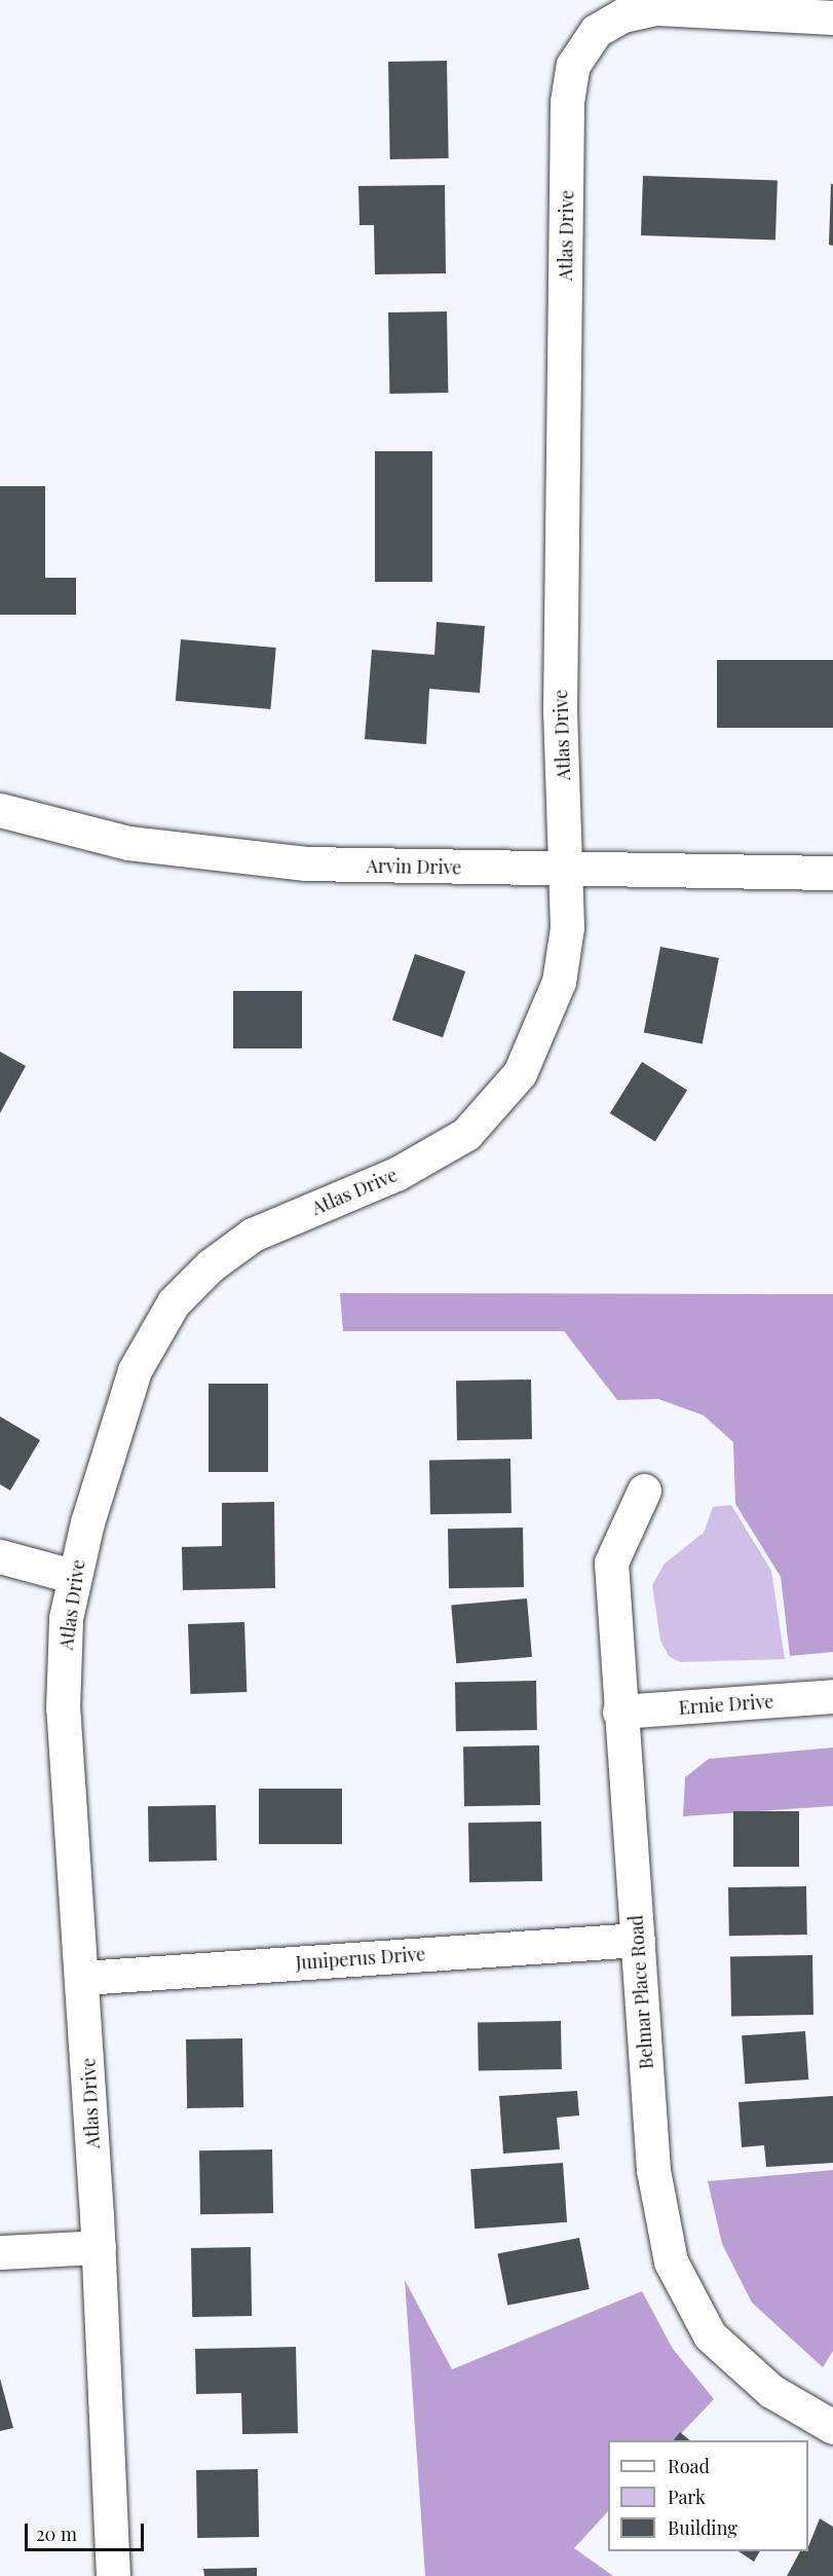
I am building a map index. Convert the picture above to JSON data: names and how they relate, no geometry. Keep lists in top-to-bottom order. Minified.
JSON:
{"streets":{"street":["Atlas Drive","Arvin Drive","Ernie Drive","Juniperus Drive","Belmar Place Road"]},"crossings":[["Atlas Drive","Arvin Drive"],["Atlas Drive","Juniperus Drive"],["Ernie Drive","Belmar Place Road"],["Juniperus Drive","Belmar Place Road"]],"legend":["Road","Park","Building"],"scale_bar":"20 m"}
